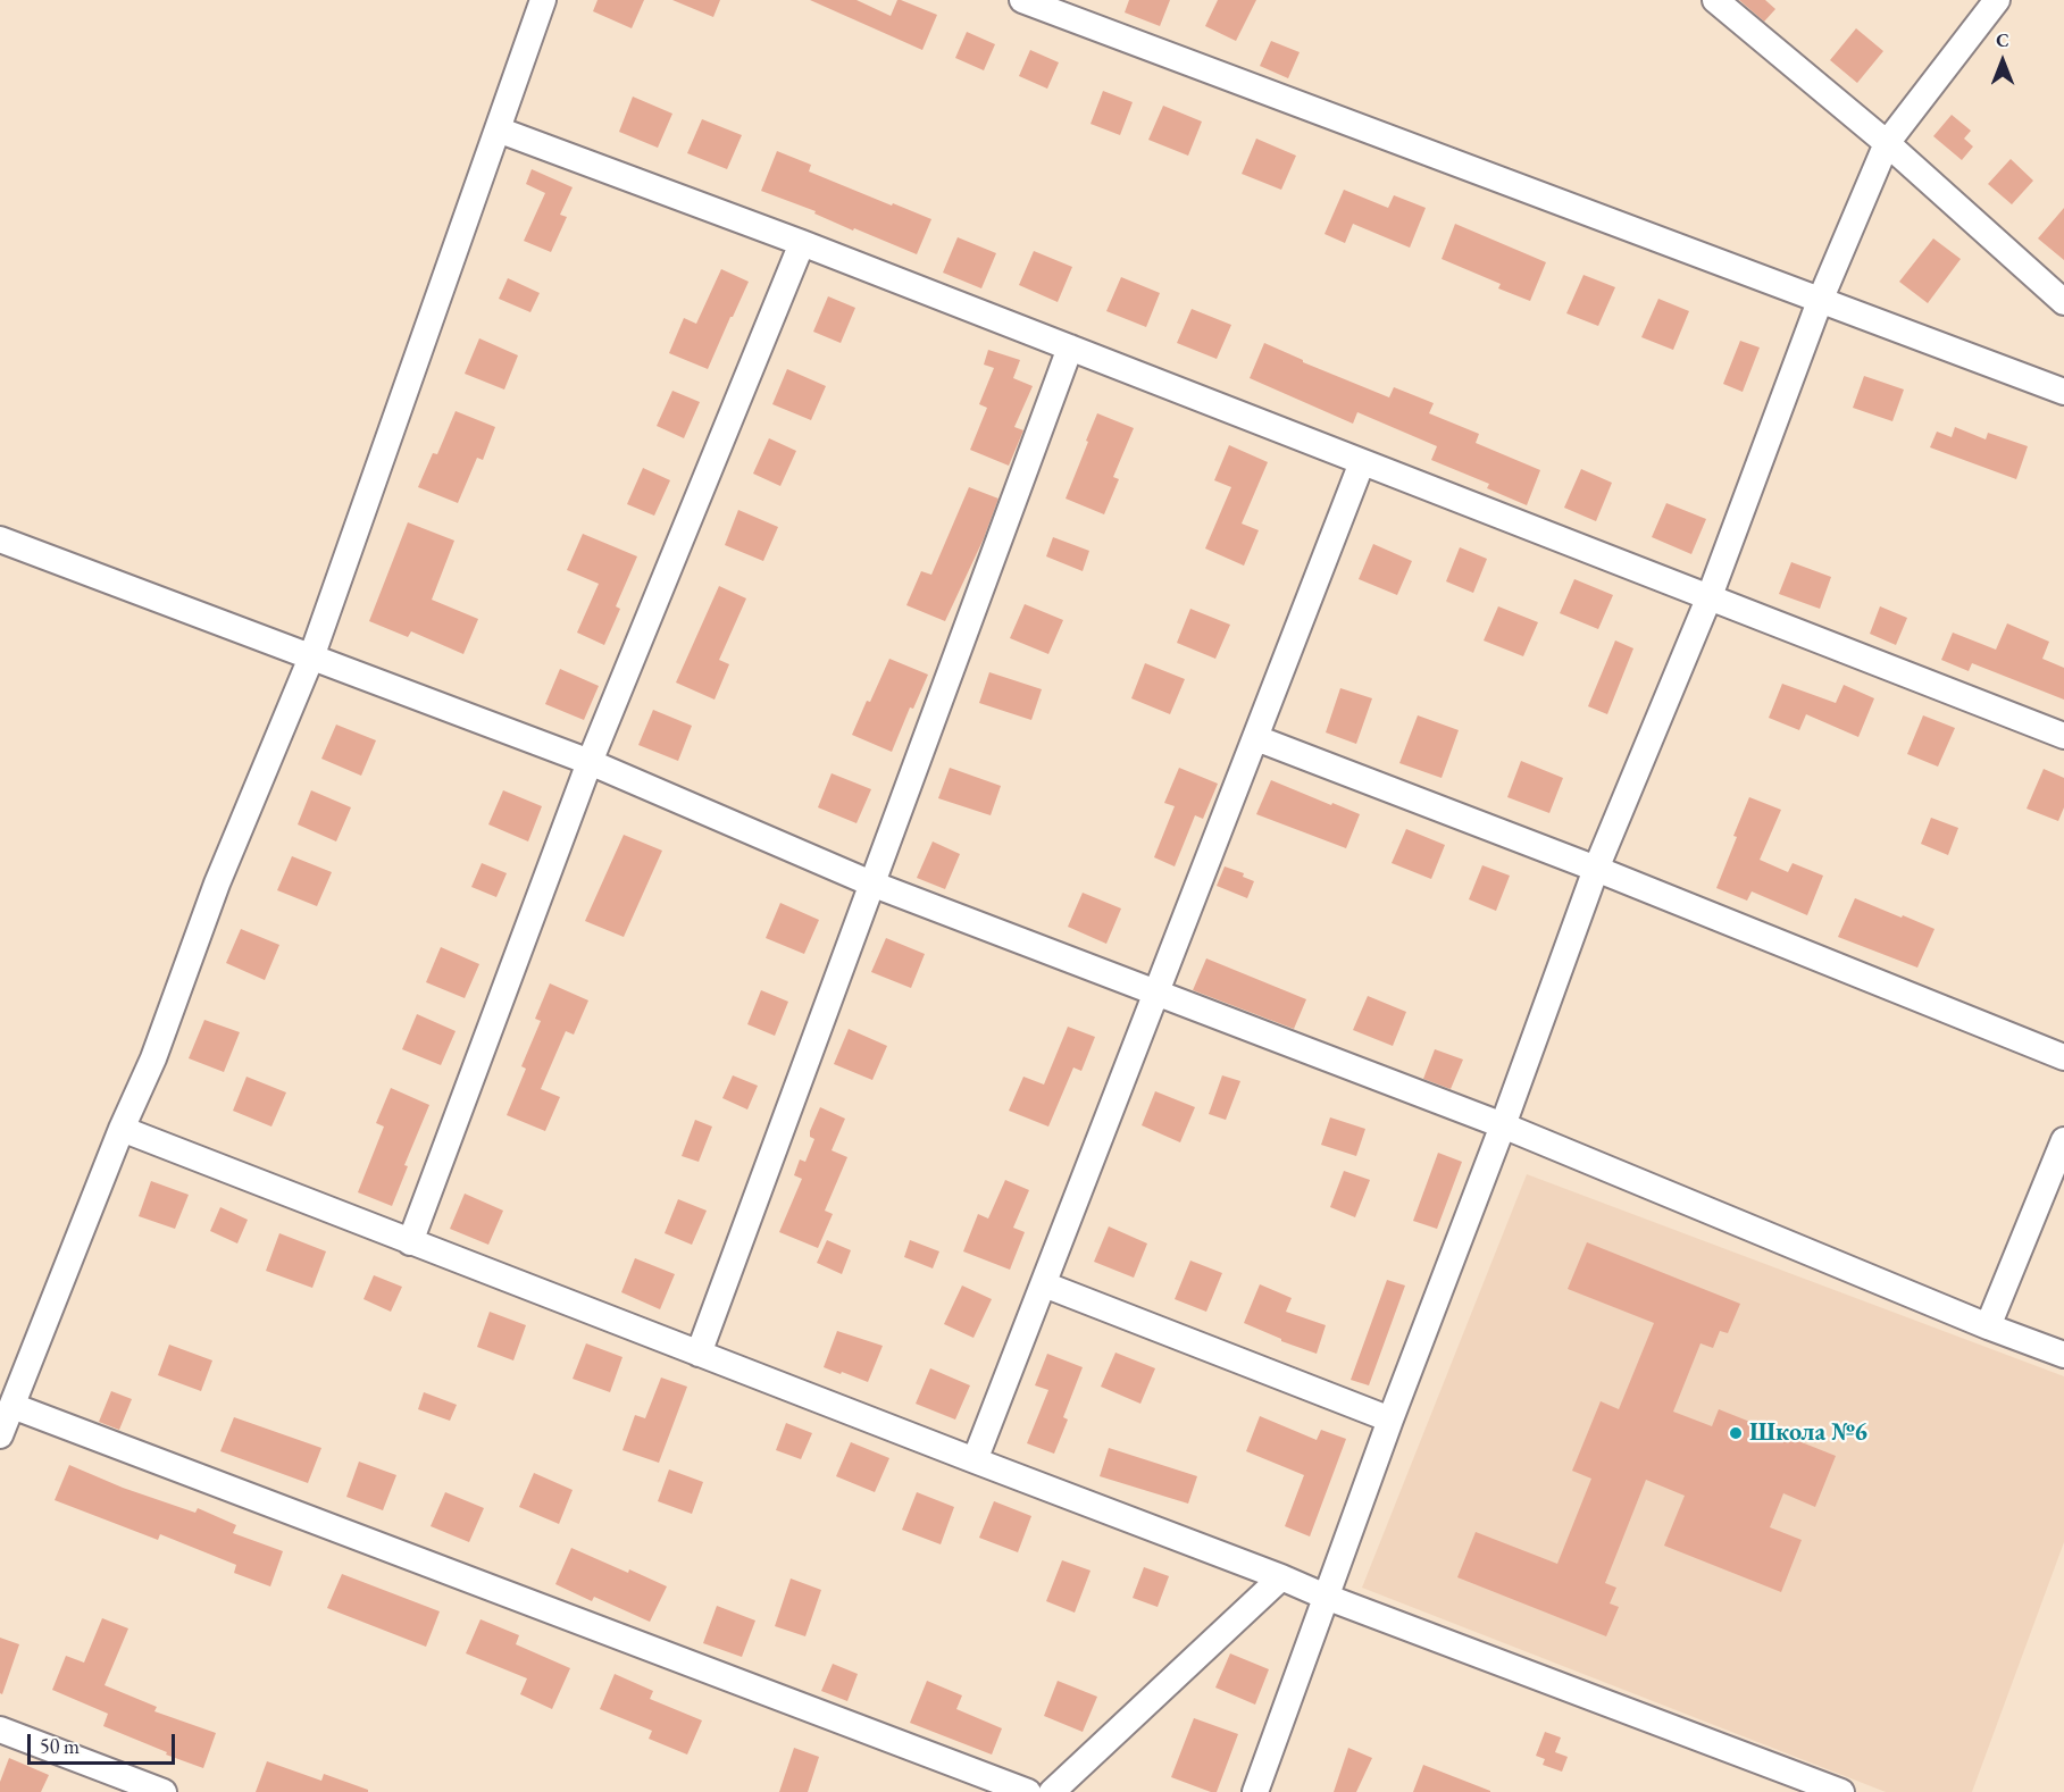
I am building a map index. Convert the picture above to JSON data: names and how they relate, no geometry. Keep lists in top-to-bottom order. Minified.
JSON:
{"places":["Школа №6"],"scale_bar":"50 m","north":"top"}
